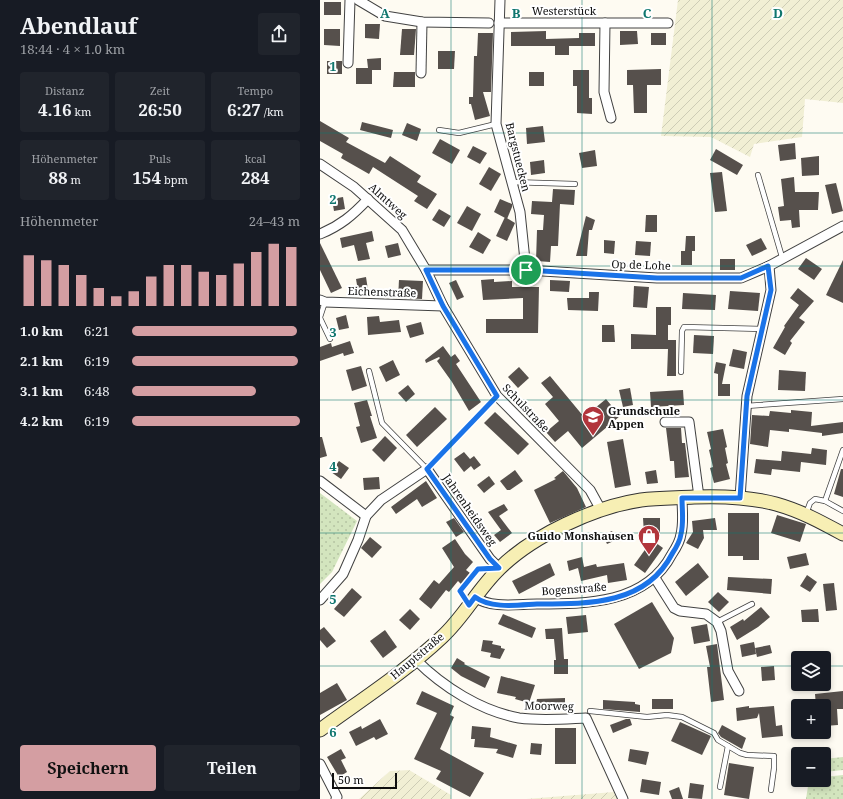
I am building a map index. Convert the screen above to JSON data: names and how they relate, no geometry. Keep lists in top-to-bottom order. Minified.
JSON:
{"streets":{"main road":["Hauptstraße"],"street":["Westerstück","Bargstuecken","Almtweg","Op de Lohe","Eichenstraße","Schulstraße","Jahrenheidsweg","Bogenstraße","Moorweg"]},"crossings":[["Westerstück","Bargstuecken"],["Bargstuecken","Op de Lohe"],["Almtweg","Op de Lohe"],["Almtweg","Schulstraße"],["Op de Lohe","Schulstraße"],["Eichenstraße","Schulstraße"],["Schulstraße","Hauptstraße"],["Jahrenheidsweg","Hauptstraße"],["Bogenstraße","Hauptstraße"],["Hauptstraße","Moorweg"]],"places":{"school or university":["Grundschule Appen"],"shop":["Guido Monshausen"]},"scale_bar":"50 m","page":{"heading":["Abendlauf","18:44 · 4 × 1.0 km"],"stats":[["Distanz","4.16 km"],["Zeit","26:50"],["Tempo","6:27 /km"],["Höhenmeter","88 m"],["Puls","154 bpm"],["kcal","284"]],"chart":["Höhenmeter","24–43 m"],"list":[{"name":"1.0 km","note":"6:21"},{"name":"2.1 km","note":"6:19"},{"name":"3.1 km","note":"6:48"},{"name":"4.2 km","note":"6:19"}],"map_buttons":["+","−"],"buttons":["Speichern","Teilen"],"scale":"50 m"},"grid":{"columns":["A","B","C","D"],"rows":["1","2","3","4","5","6"]}}
